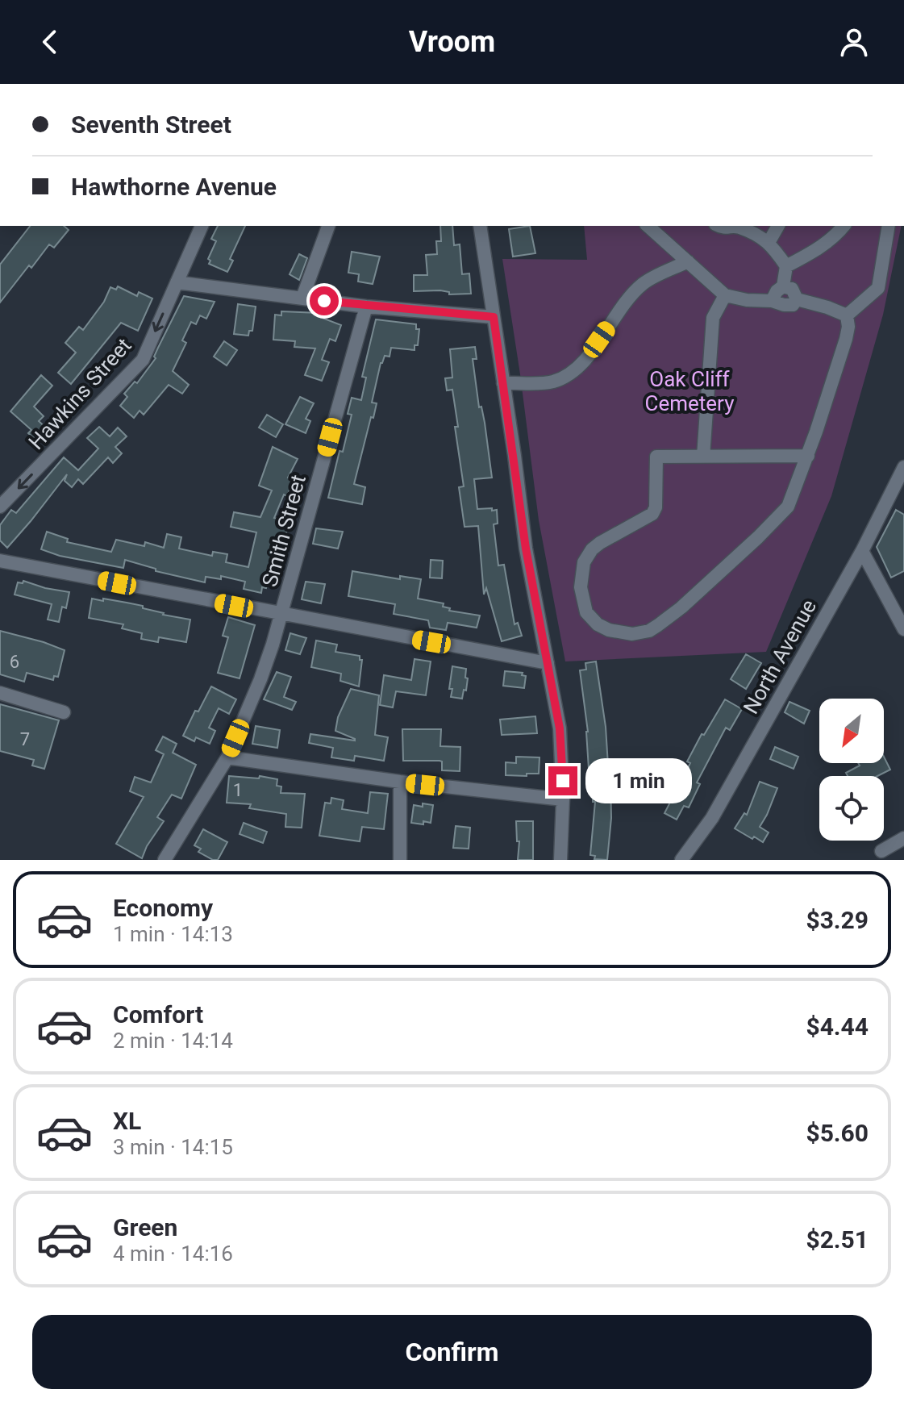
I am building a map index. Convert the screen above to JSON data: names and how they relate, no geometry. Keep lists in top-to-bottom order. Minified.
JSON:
{"streets":{"street":["Hawkins Street","Smith Street","North Avenue"]},"one_way":["Hawkins Street"],"parks":["Oak Cliff Cemetery"],"house_numbers":["6","7","1"],"north":"bottom left","page":{"header":"Vroom","banner":["Seventh Street","Hawthorne Avenue"],"bubble":"1 min","list":[{"name":"Economy","note":"1 min · 14:13","value":"$3.29"},{"name":"Comfort","note":"2 min · 14:14","value":"$4.44"},{"name":"XL","note":"3 min · 14:15","value":"$5.60"},{"name":"Green","note":"4 min · 14:16","value":"$2.51"}],"buttons":"Confirm"}}
